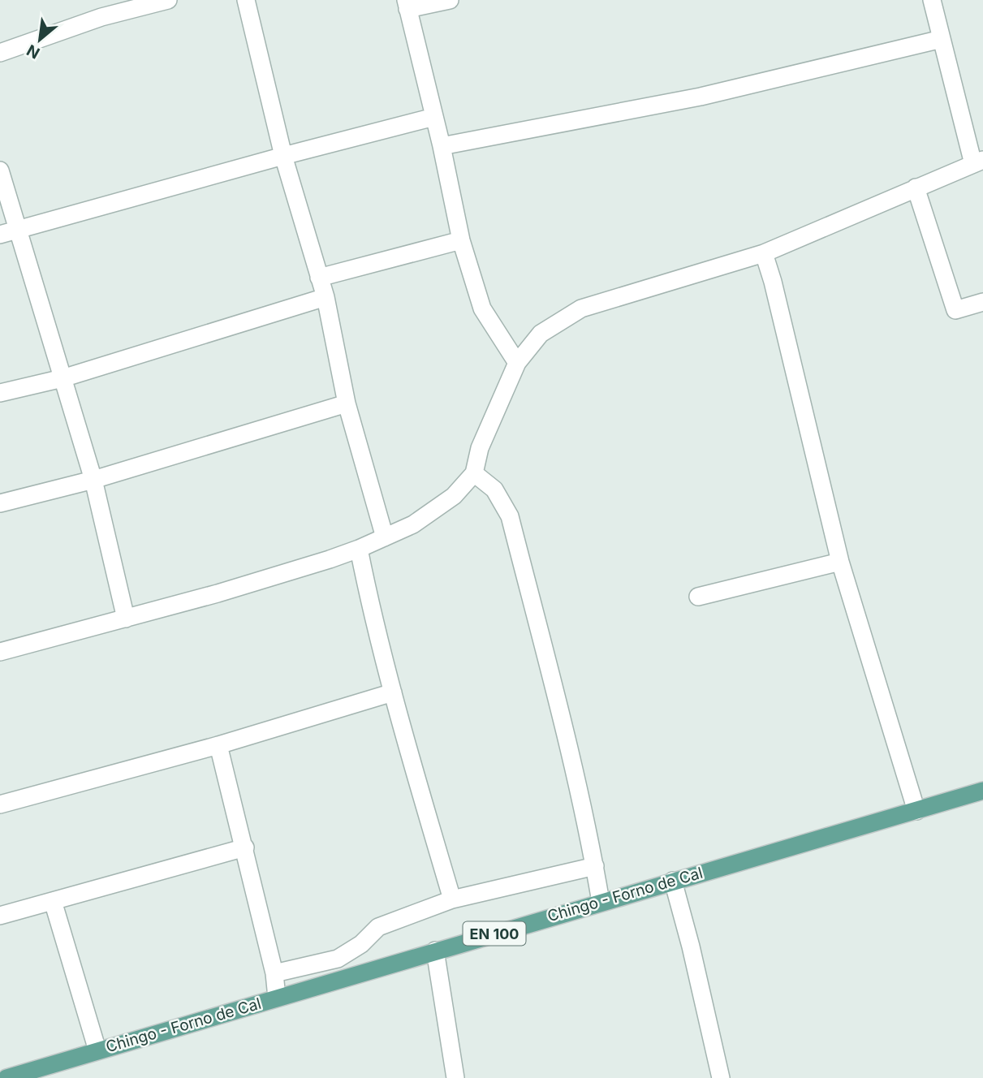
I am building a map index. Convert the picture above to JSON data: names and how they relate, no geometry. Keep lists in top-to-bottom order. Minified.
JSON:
{"streets":{"main road":["Chingo - Forno de Cal","EN 100"]},"north":"bottom left"}
